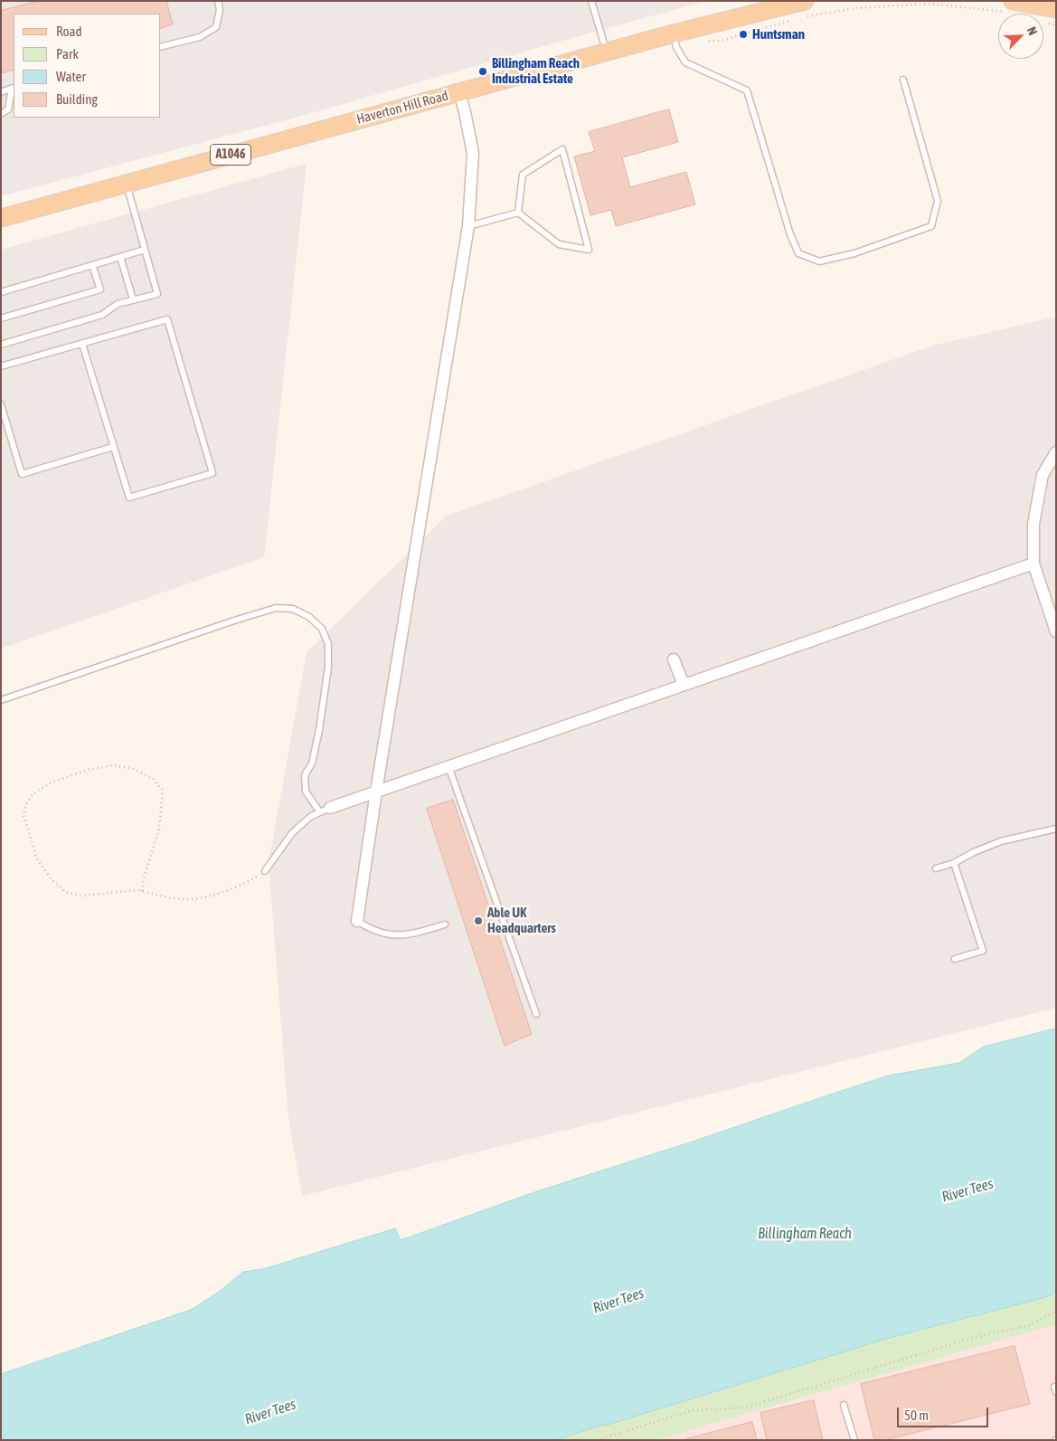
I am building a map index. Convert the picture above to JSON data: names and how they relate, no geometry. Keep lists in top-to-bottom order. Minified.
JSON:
{"streets":{"main road":["Haverton Hill Road","A1046"]},"water":["River Tees","Billingham Reach"],"places":["Huntsman","Billingham Reach Industrial Estate","Able UK Headquarters"],"legend":["Road","Park","Water","Building"],"scale_bar":"50 m","north":"top right"}
